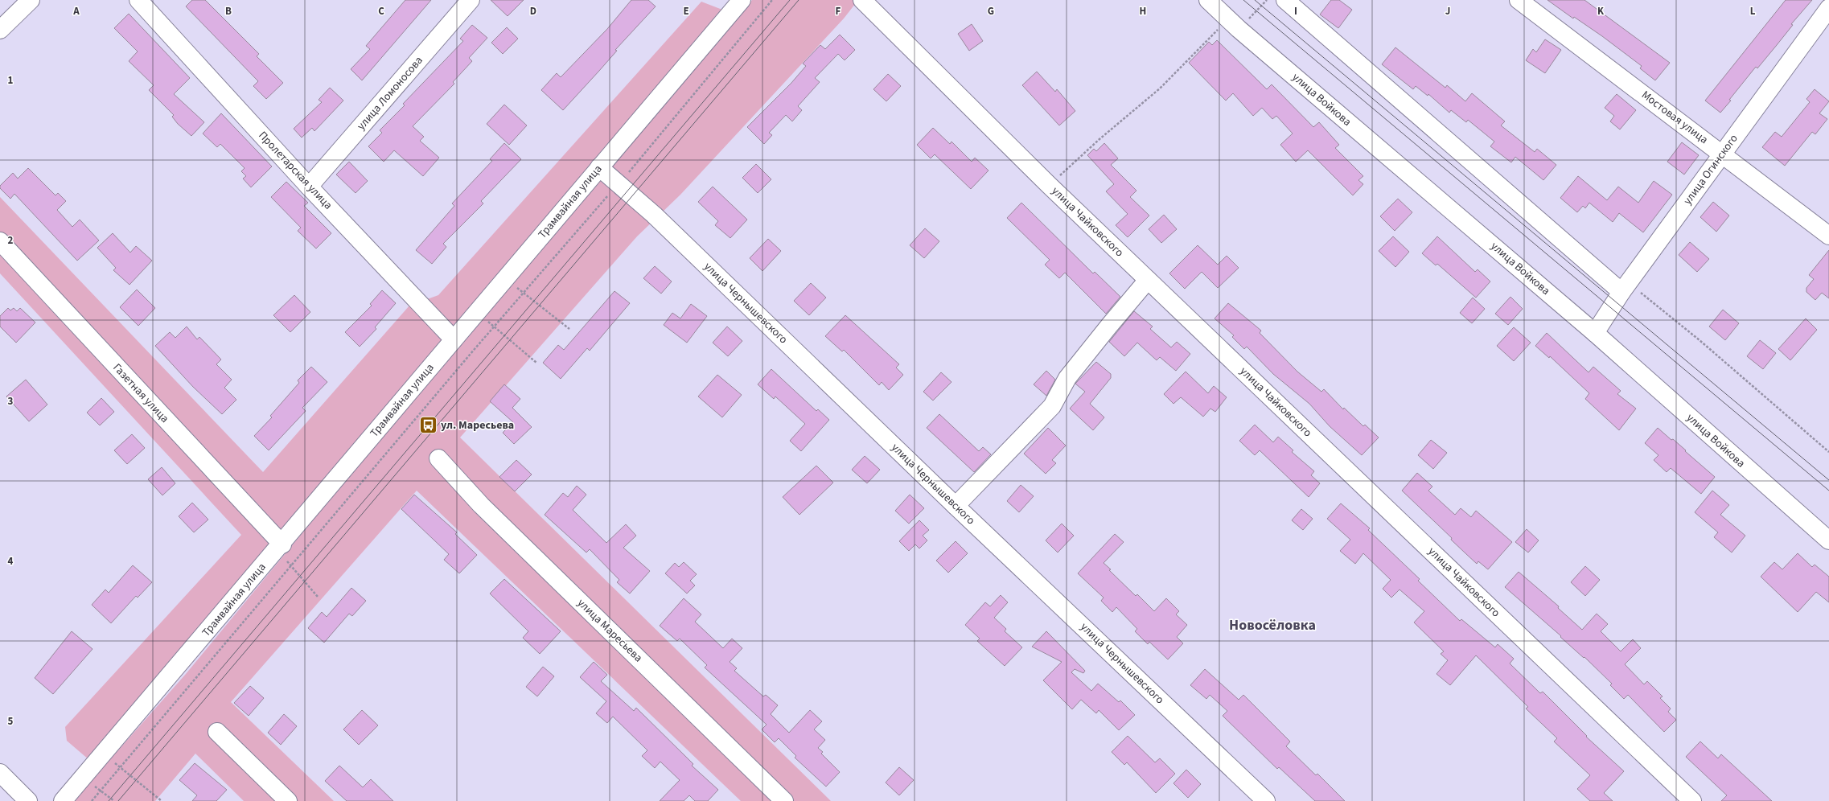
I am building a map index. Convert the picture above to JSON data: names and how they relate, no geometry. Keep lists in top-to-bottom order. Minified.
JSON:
{"streets":{"street":["улица Ломоносова","улица Войкова","Мостовая улица","улица Огинского","Пролетарская улица","Трамвайная улица","улица Чайковского","улица Чернышевского","Газетная улица","улица Маресьева"]},"crossings":[["улица Ломоносова","Пролетарская улица"],["улица Войкова","улица Огинского"],["Мостовая улица","улица Огинского"],["Пролетарская улица","Трамвайная улица"],["Трамвайная улица","улица Чернышевского"],["Трамвайная улица","Газетная улица"]],"districts":["Новосёловка"],"places":{"bus stop":["ул. Маресьева"]},"grid":{"columns":["A","B","C","D","E","F","G","H","I","J","K","L"],"rows":["1","2","3","4","5"]}}
